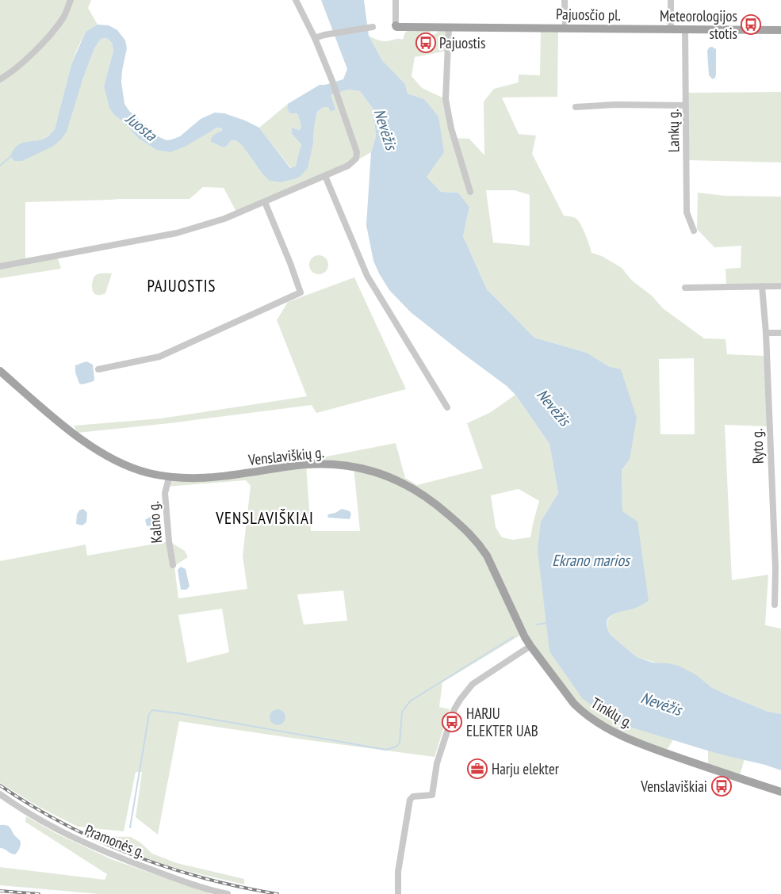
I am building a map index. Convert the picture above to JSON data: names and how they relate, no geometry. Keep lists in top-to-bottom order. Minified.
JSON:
{"streets":{"main road":["Pajuosčio pl.","Venslaviškių g.","Tinklų g."],"street":["Lankų g.","Ryto g.","Kalno g.","Pramonės g."]},"crossings":[["Pajuosčio pl.","Lankų g."],["Venslaviškių g.","Kalno g."],["Venslaviškių g.","Tinklų g."]],"districts":["PAJUOSTIS","VENSLAVIŠKIAI"],"water":["Juosta","Nevėžis","Ekrano marios"],"places":{"bus stop":["Meteorologijos stotis","Pajuostis","HARJU ELEKTER UAB","Venslaviškiai"],"office":["Harju elekter"]}}
